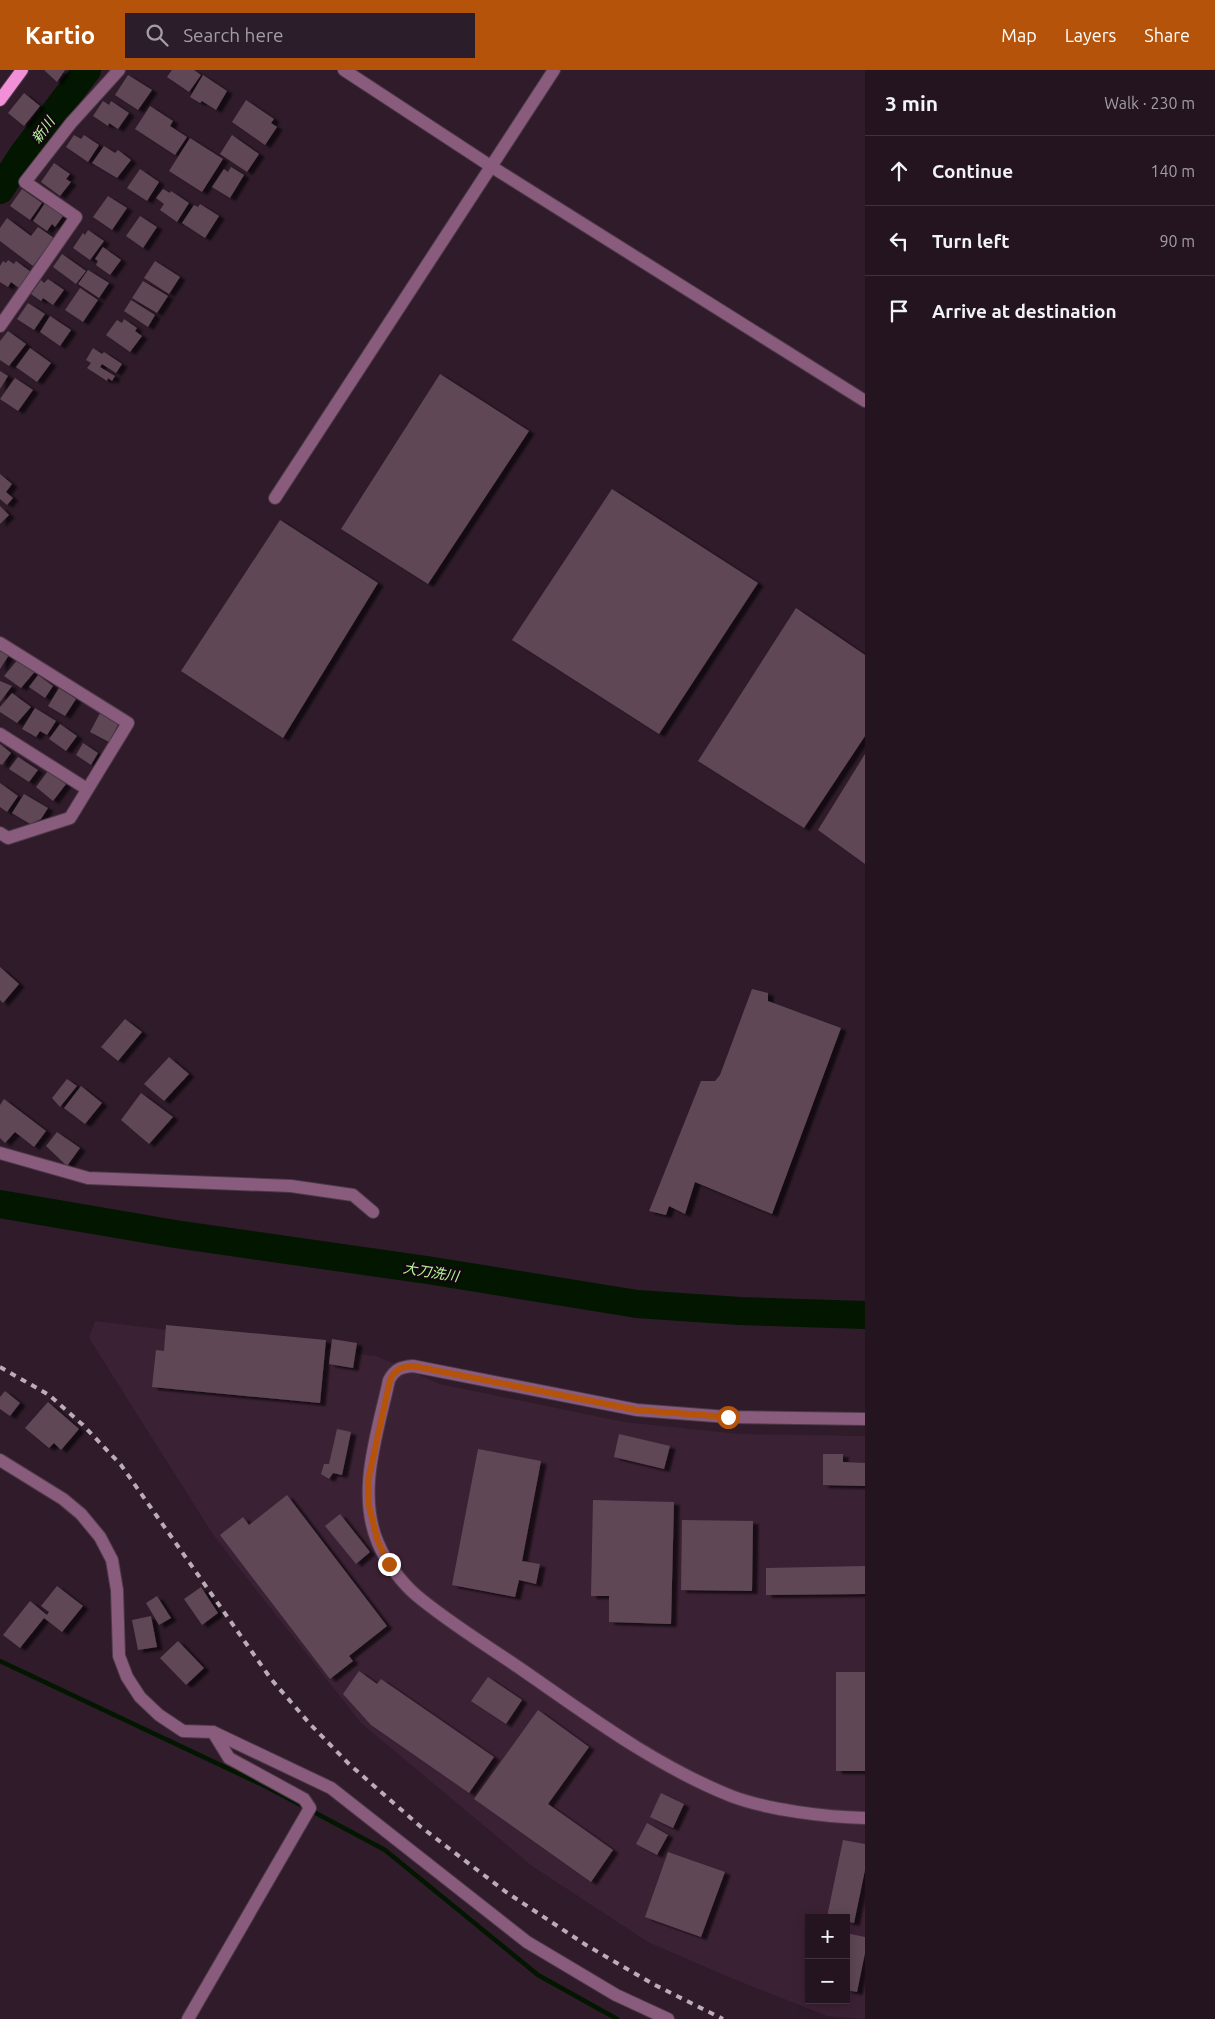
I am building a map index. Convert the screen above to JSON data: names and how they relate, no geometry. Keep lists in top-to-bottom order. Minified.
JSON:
{"water":["新川","大刀洗川"],"page":{"header":"Kartio","search":"Search here","nav":["Map","Layers","Share"],"heading":["3 min","Walk · 230 m"],"list":[["Continue","140 m"],["Turn left","90 m"],"Arrive at destination"],"map_buttons":["+","−"]}}
